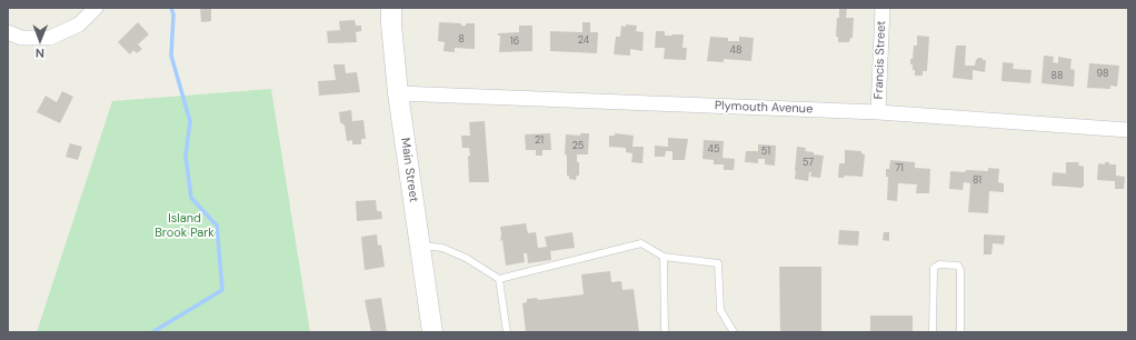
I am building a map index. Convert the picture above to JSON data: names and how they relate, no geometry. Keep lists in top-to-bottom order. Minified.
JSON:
{"streets":{"main road":["Main Street"],"street":["Francis Street","Plymouth Avenue"]},"crossings":[["Francis Street","Plymouth Avenue"],["Plymouth Avenue","Main Street"]],"parks":["Island Brook Park"],"house_numbers":["8","24","16","48","98","88","21","25","45","51","57","71","81"],"north":"bottom"}
